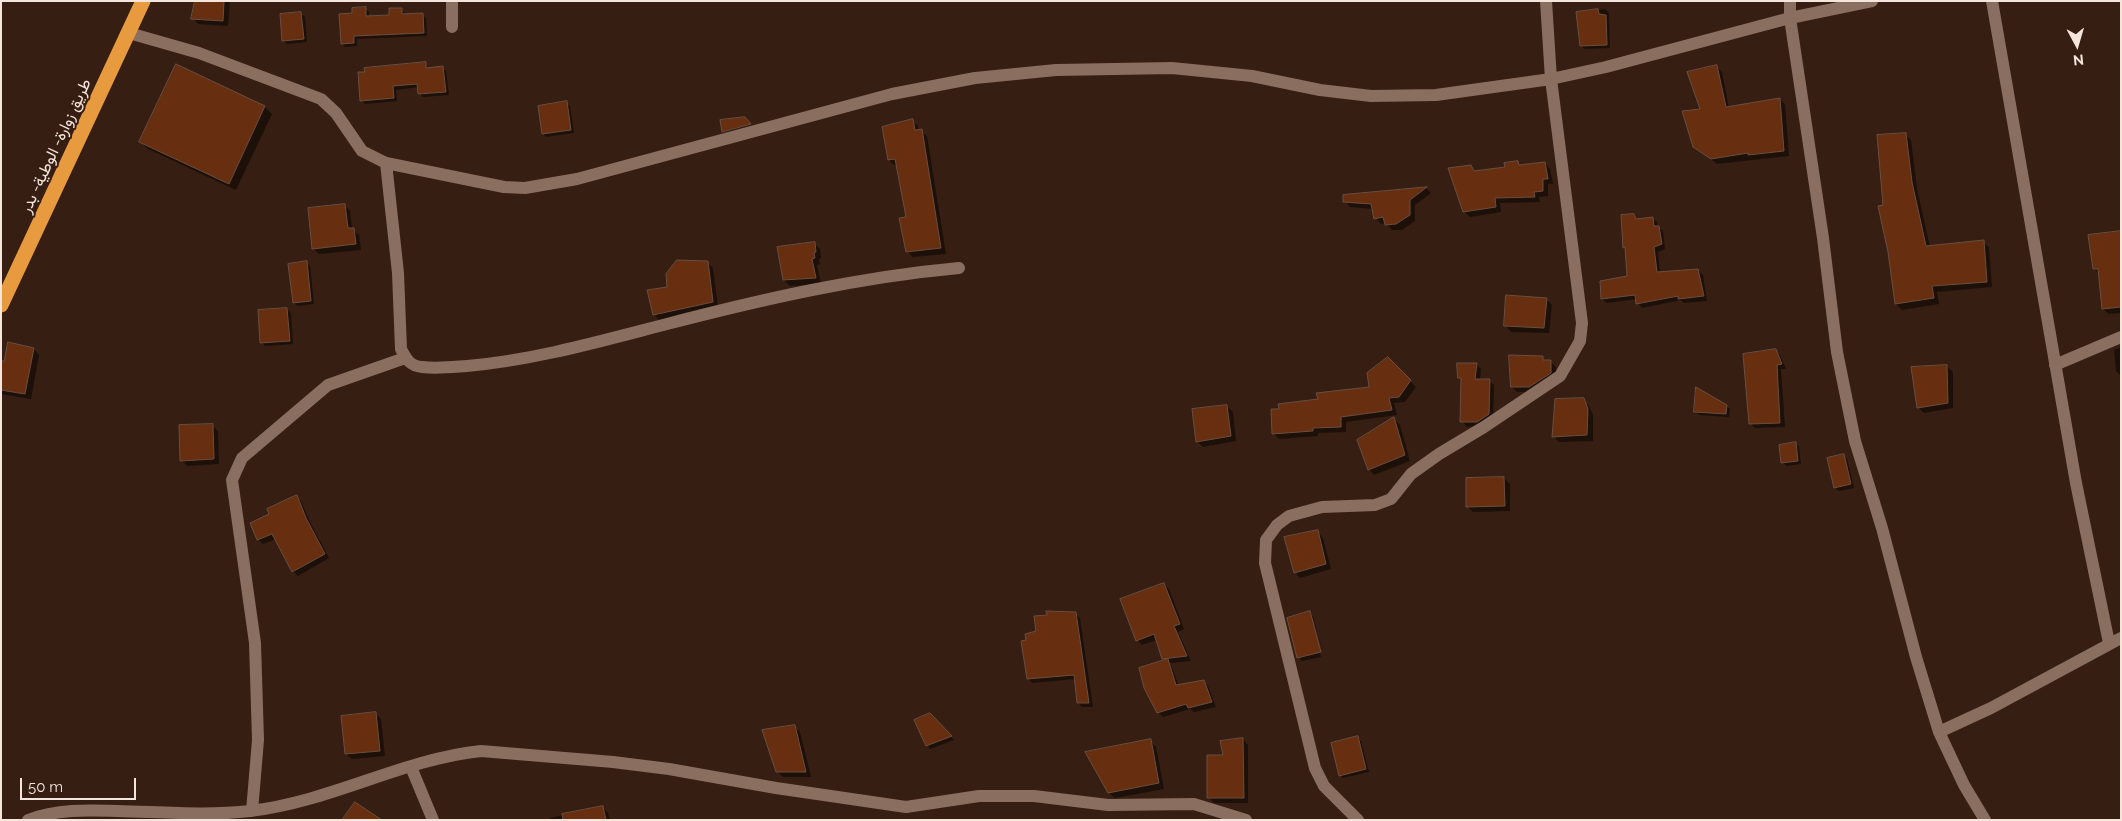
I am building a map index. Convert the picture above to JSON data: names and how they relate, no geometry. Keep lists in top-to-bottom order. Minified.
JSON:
{"streets":{"highway":["طريق زوارة- الوطية- بدر"]},"scale_bar":"50 m","north":"bottom"}
